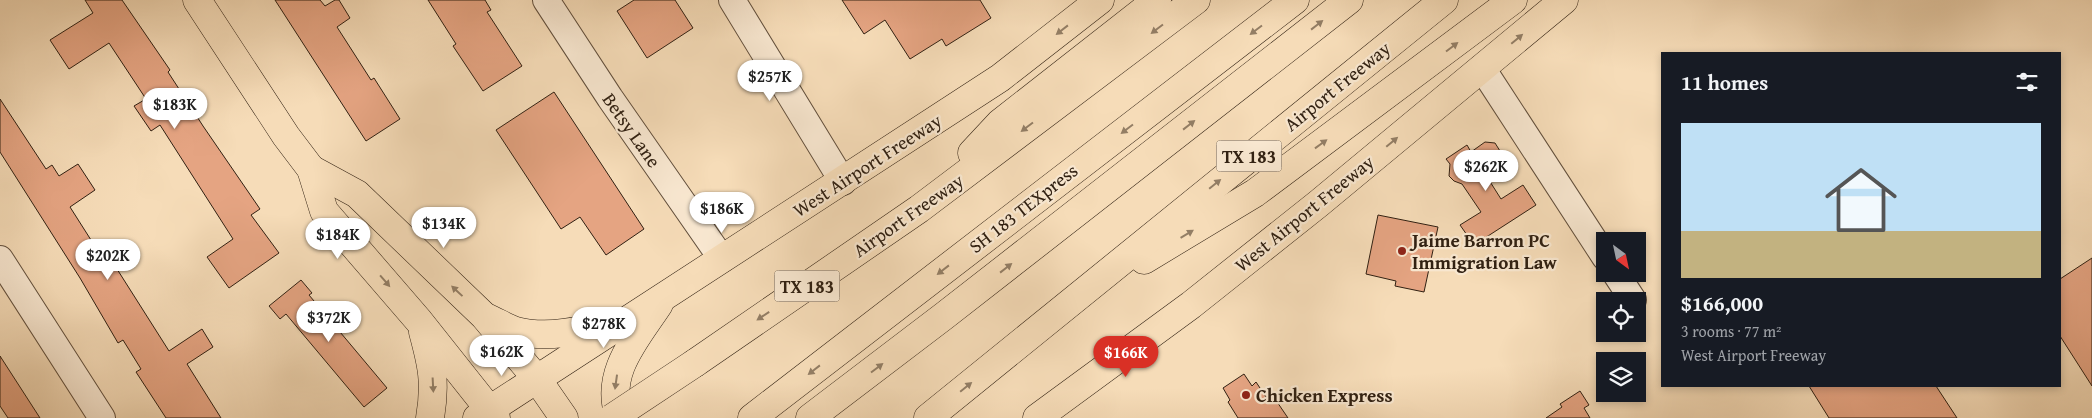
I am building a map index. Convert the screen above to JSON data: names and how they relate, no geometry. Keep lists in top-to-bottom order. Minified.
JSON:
{"streets":{"main road":["Airport Freeway","TX 183","West Airport Freeway","SH 183 TEXpress"],"street":["Betsy Lane"]},"crossings":[["Betsy Lane","West Airport Freeway"]],"places":["Jaime Barron PC Immigration Law","Chicken Express"],"north":"bottom right","page":{"heading":"11 homes","price":["$257K","$183K","$262K","$186K","$134K","$184K","$202K","$372K","$278K","$162K","$166K"],"list":[{"name":"$166,000","note":"3 rooms · 77 m² · West Airport Freeway"}]}}
